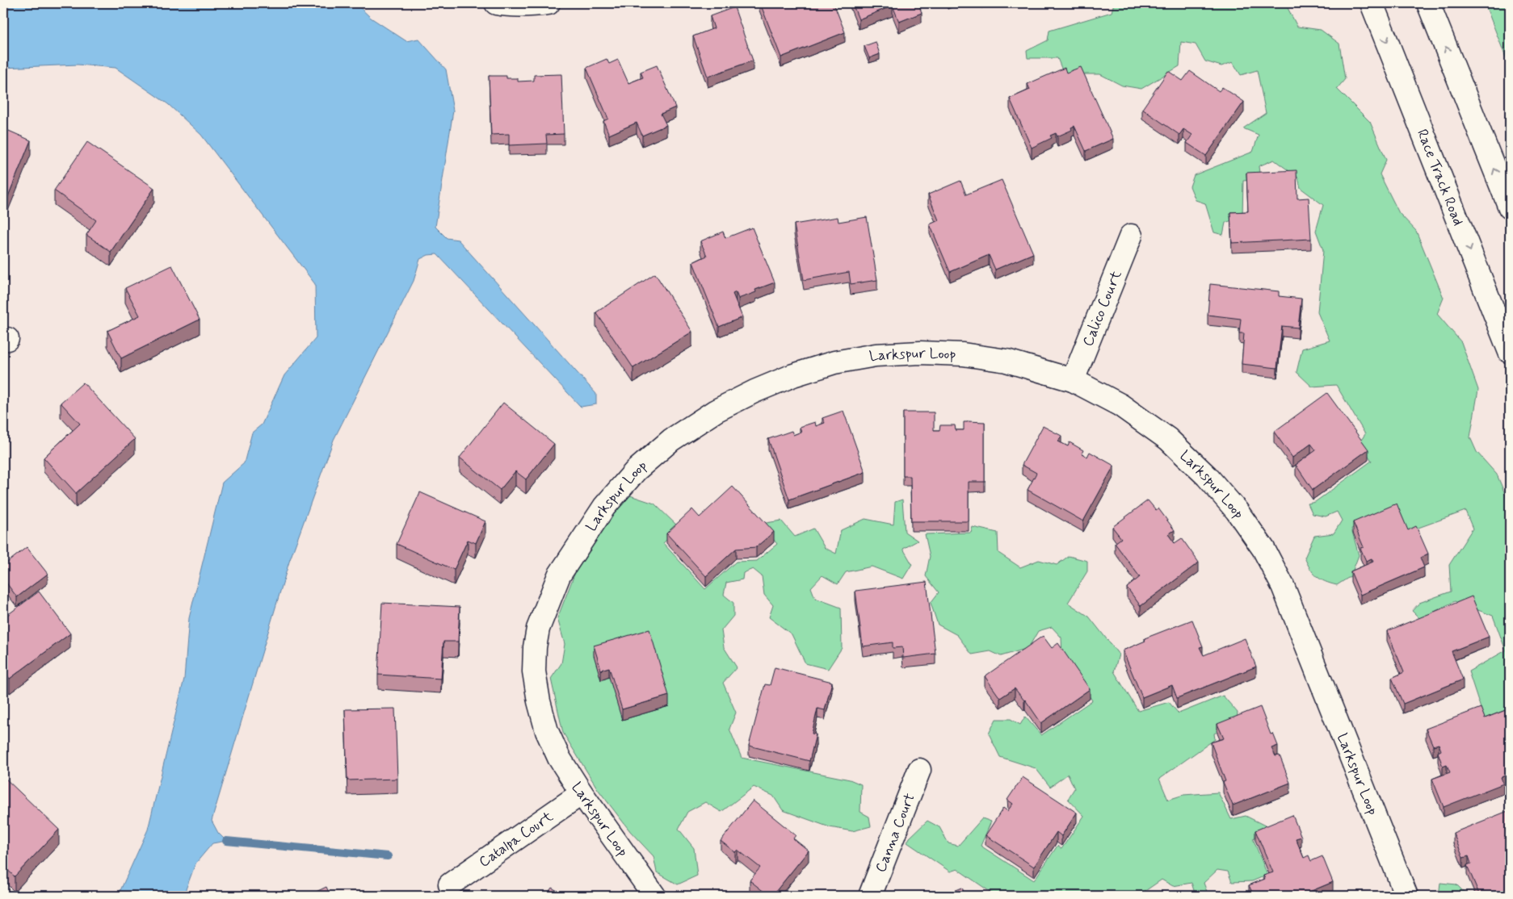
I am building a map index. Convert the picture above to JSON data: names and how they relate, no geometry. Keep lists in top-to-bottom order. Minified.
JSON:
{"streets":{"street":["Race Track Road","Calico Court","Larkspur Loop","Canna Court","Catalpa Court"]},"crossings":[["Calico Court","Larkspur Loop"],["Larkspur Loop","Catalpa Court"]]}
